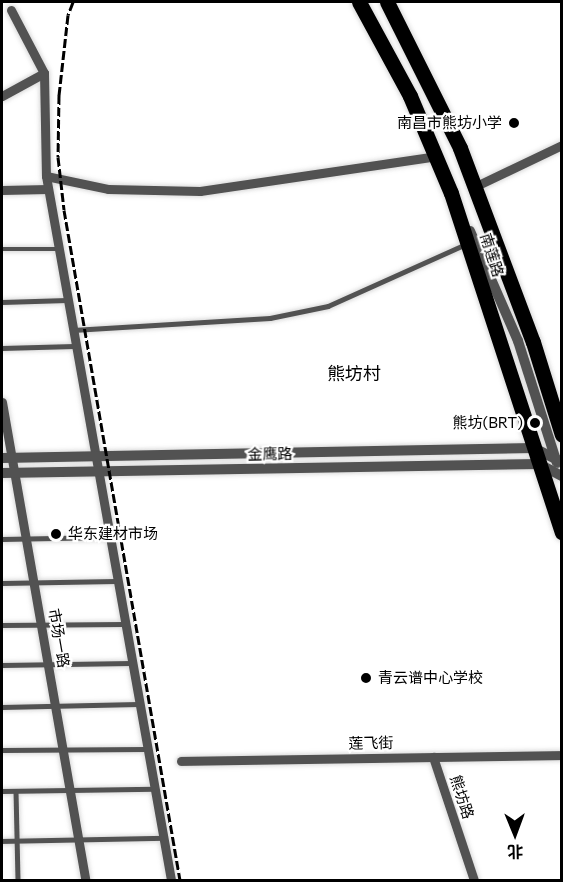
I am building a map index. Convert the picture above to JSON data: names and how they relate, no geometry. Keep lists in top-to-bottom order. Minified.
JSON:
{"streets":{"highway":["南莲路"],"street":["金鹰路","市场一路","莲飞街","熊坊路"]},"crossings":[["南莲路","金鹰路"],["金鹰路","市场一路"],["莲飞街","熊坊路"]],"districts":["熊坊村"],"places":["南昌市熊坊小学","熊坊(BRT)","华东建材市场","青云谱中心学校"],"north":"bottom"}
